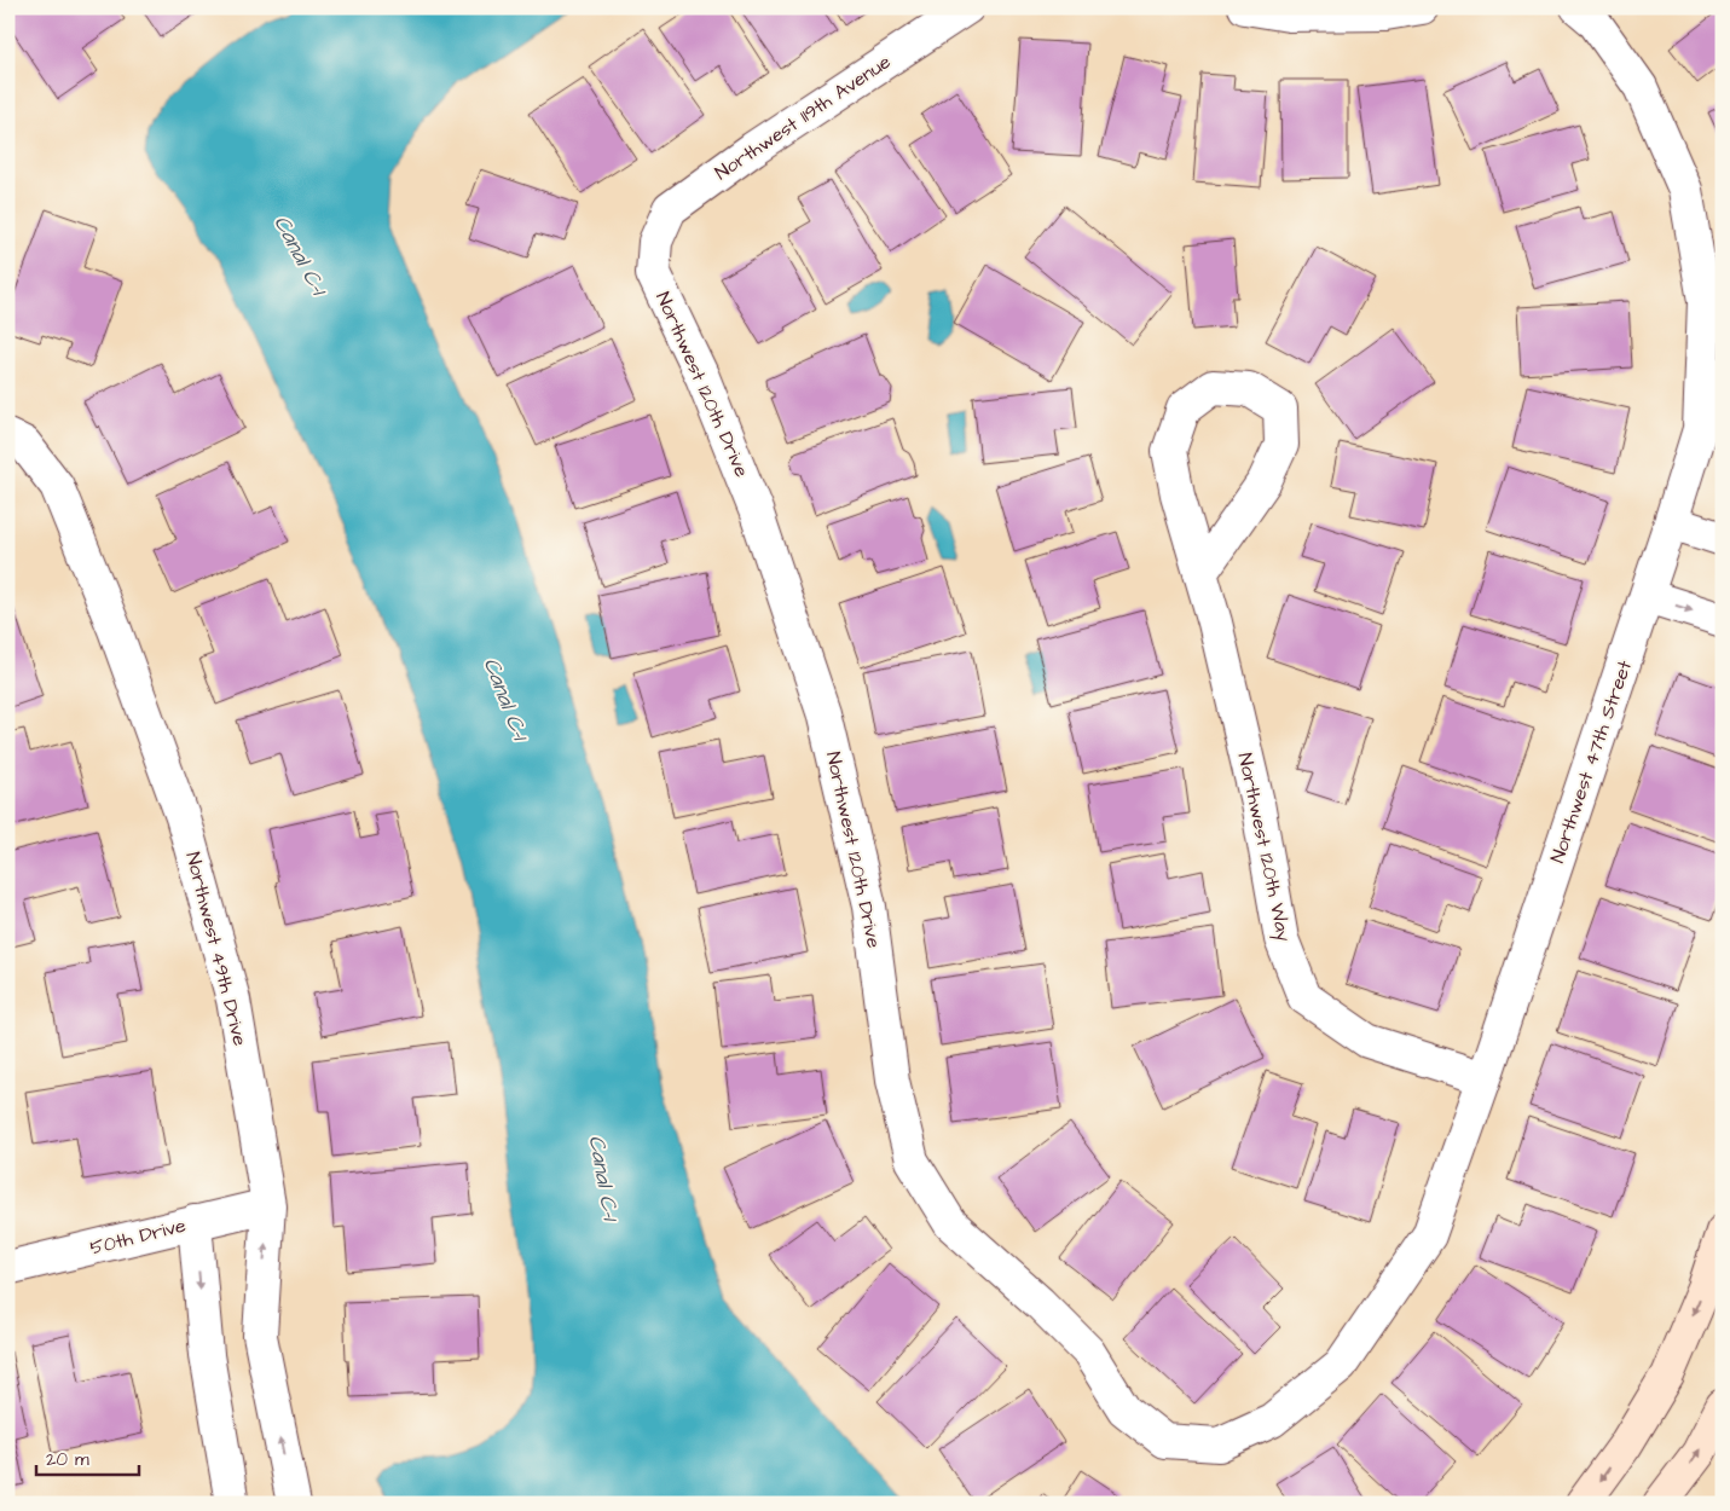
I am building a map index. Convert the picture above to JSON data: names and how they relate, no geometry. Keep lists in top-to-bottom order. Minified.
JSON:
{"streets":{"street":["Northwest 119th Avenue","Northwest 120th Drive","Northwest 47th Street","Northwest 120th Way","Northwest 49th Drive","50th Drive"]},"crossings":[["Northwest 119th Avenue","Northwest 120th Drive"],["Northwest 120th Drive","Northwest 47th Street"],["Northwest 47th Street","Northwest 120th Way"],["Northwest 49th Drive","50th Drive"]],"water":["Canal C-1"],"scale_bar":"20 m"}
